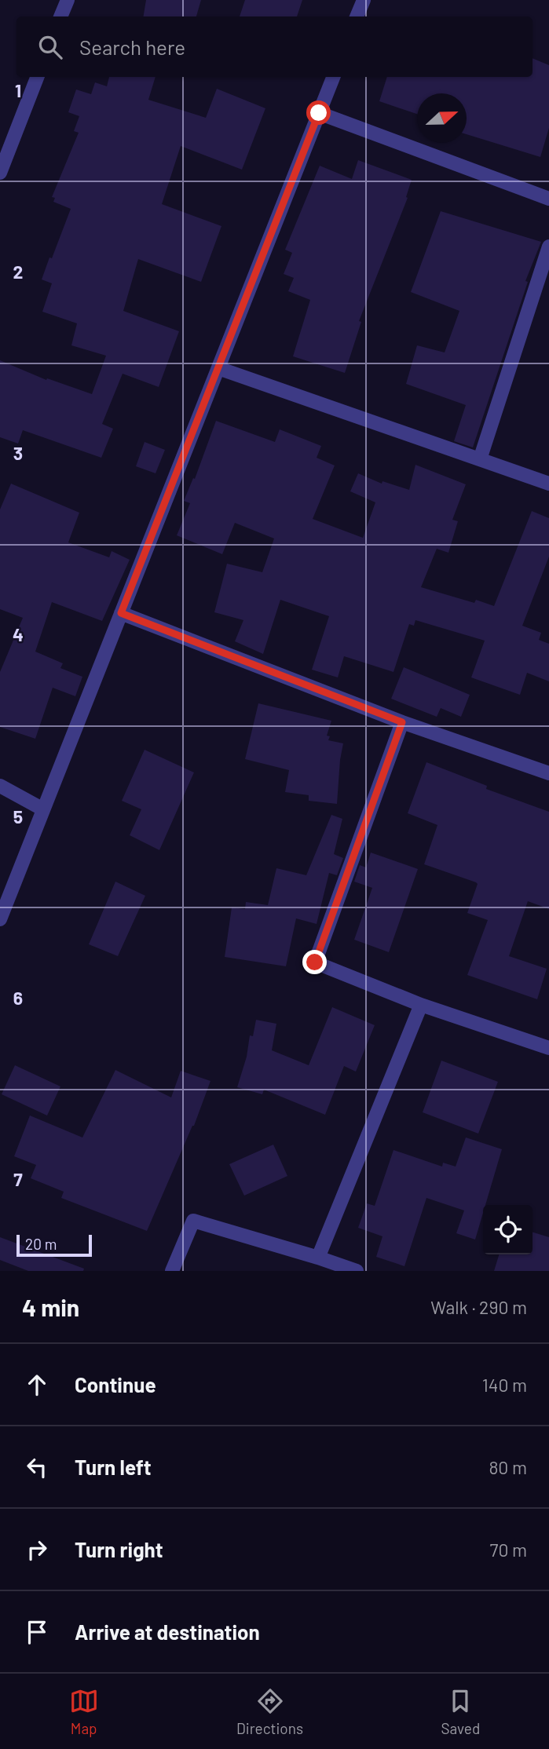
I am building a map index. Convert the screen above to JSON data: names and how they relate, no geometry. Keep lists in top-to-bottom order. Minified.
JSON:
{"scale_bar":"20 m","north":"right","page":{"search":"Search here","scale":"20 m","heading":["4 min","Walk · 290 m"],"list":[["Continue","140 m"],["Turn left","80 m"],["Turn right","70 m"],"Arrive at destination"],"nav":["Map","Directions","Saved"]},"grid":{"rows":["1","2","3","4","5","6","7"]}}
